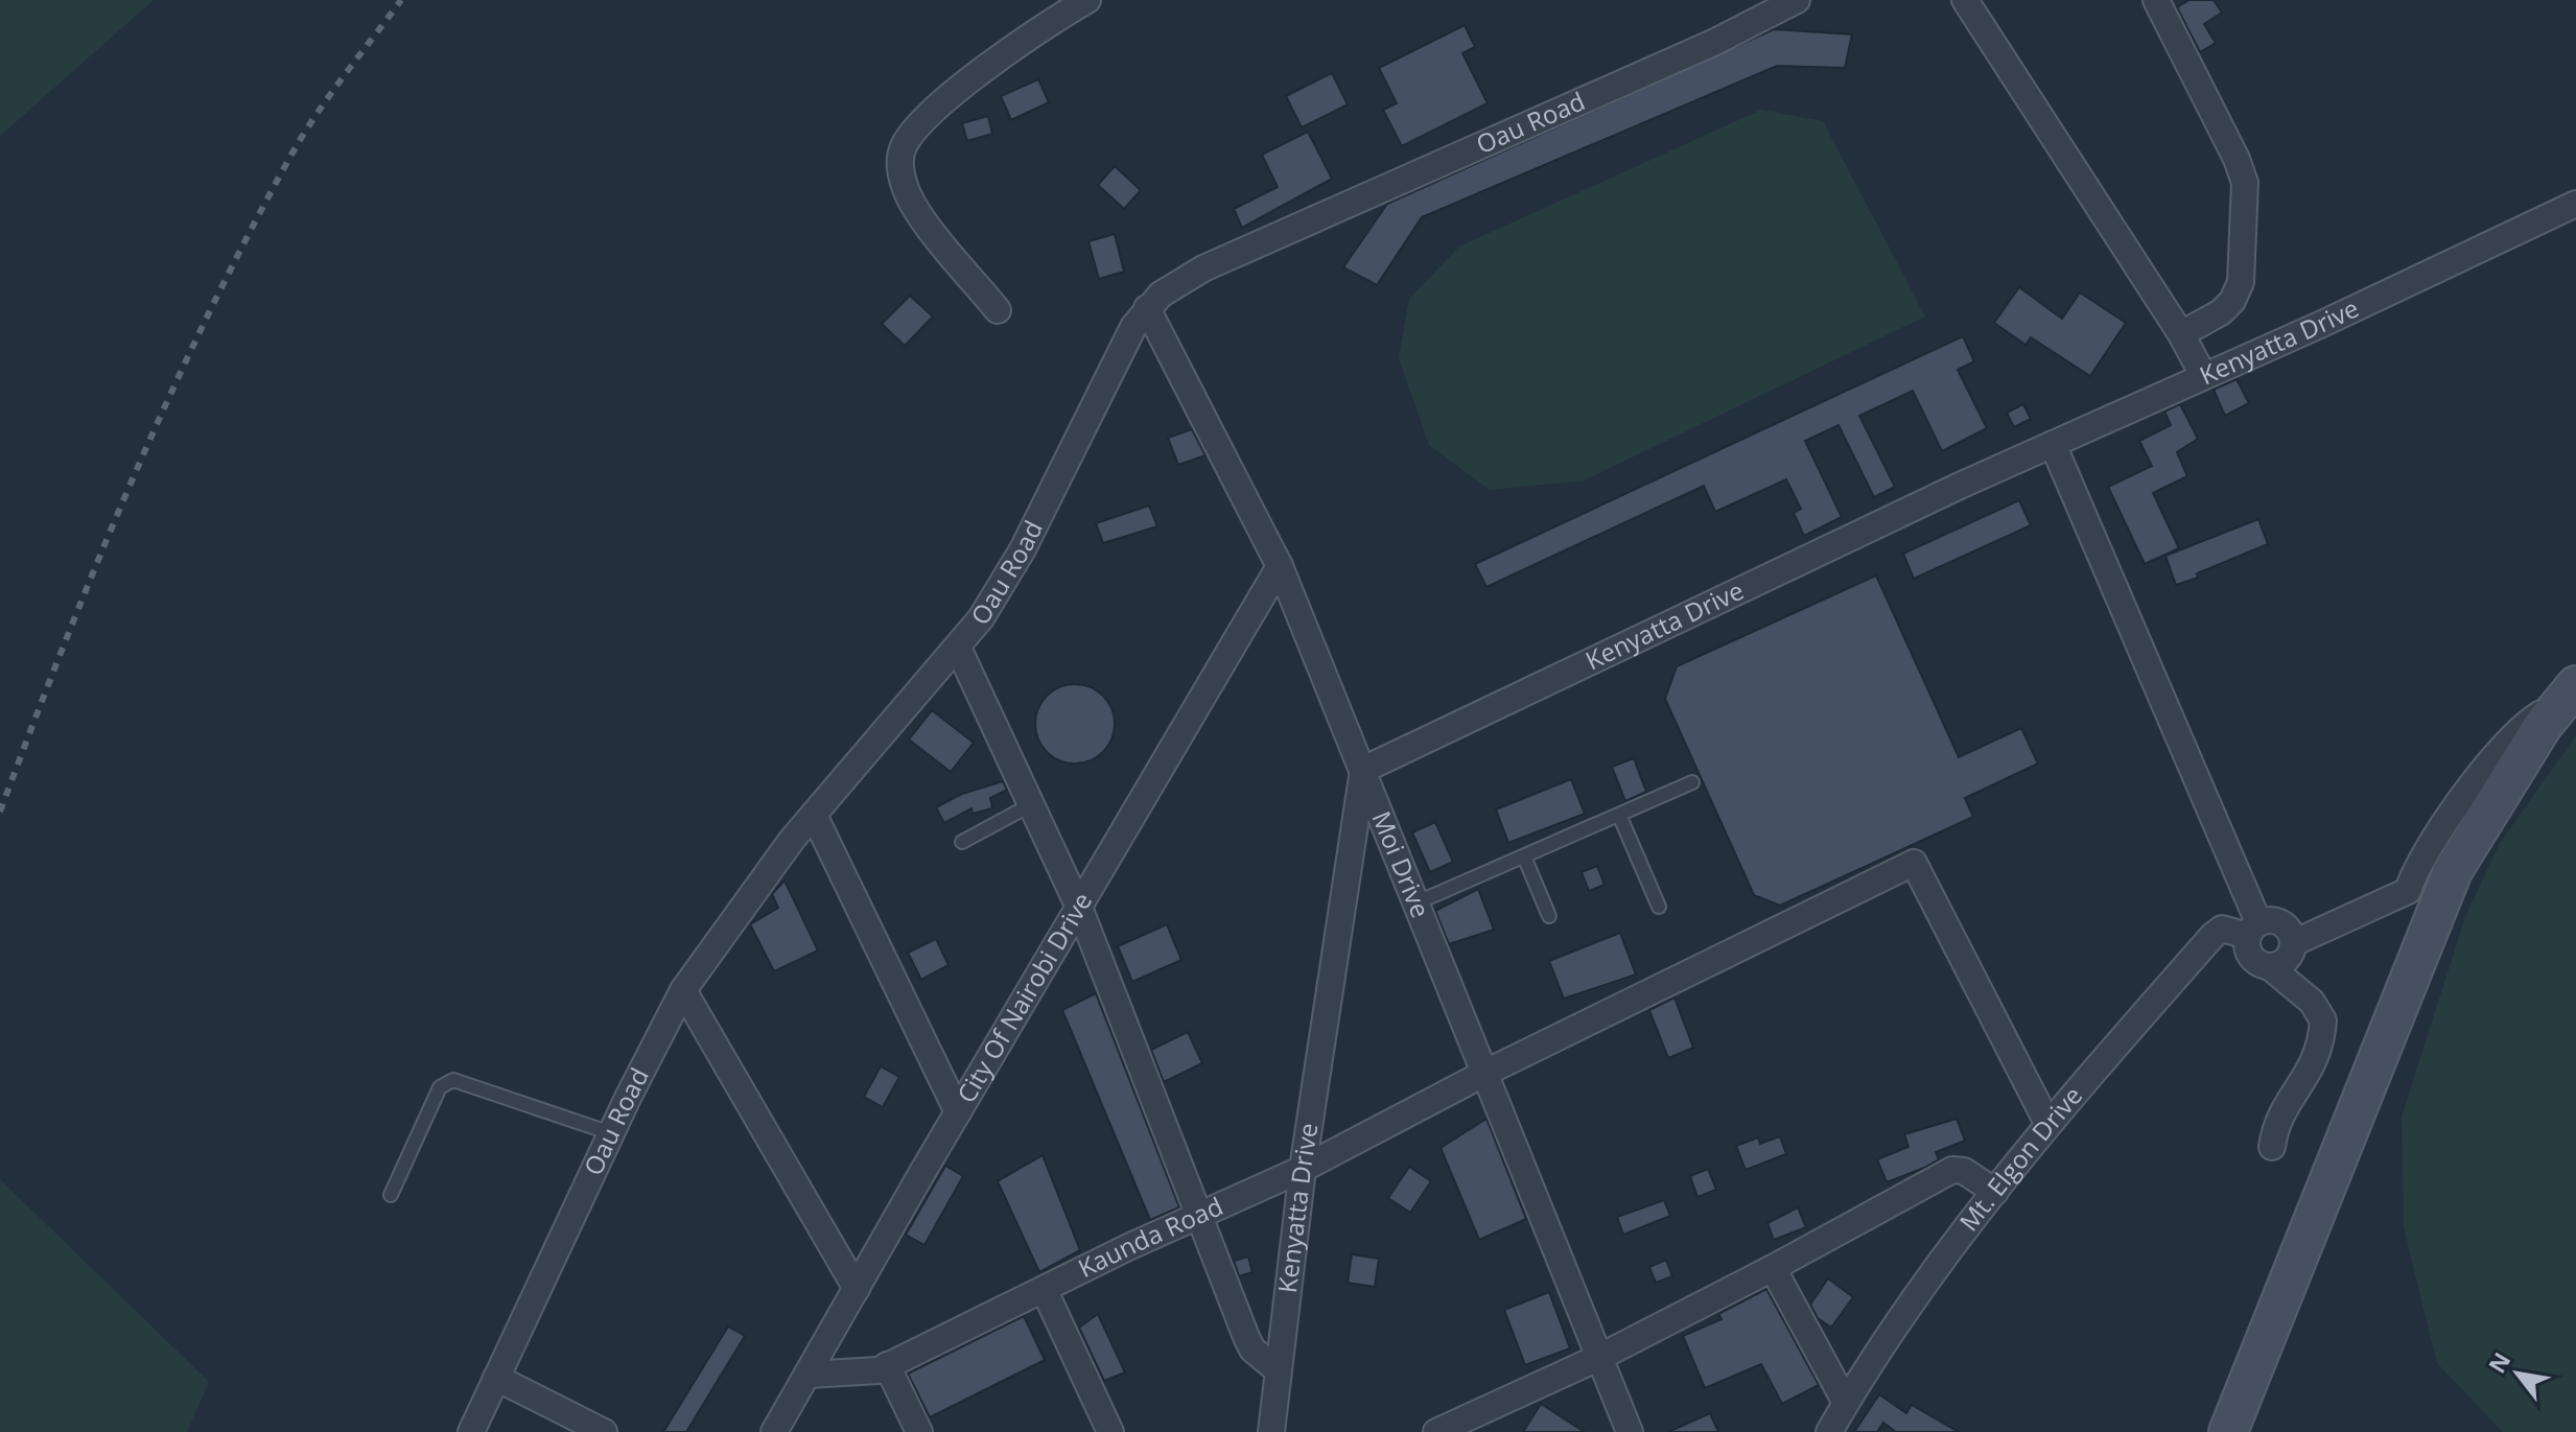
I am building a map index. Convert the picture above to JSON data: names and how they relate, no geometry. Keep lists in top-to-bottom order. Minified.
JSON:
{"streets":{"street":["Oau Road","Kenyatta Drive","Moi Drive","City Of Nairobi Drive","Mt. Elgon Drive","Kaunda Road"]},"crossings":[["Oau Road","Moi Drive"],["Kenyatta Drive","Moi Drive"],["Kenyatta Drive","Kaunda Road"],["Moi Drive","City Of Nairobi Drive"],["Moi Drive","Kaunda Road"],["City Of Nairobi Drive","Kaunda Road"],["Mt. Elgon Drive","Kaunda Road"]],"north":"top left"}
